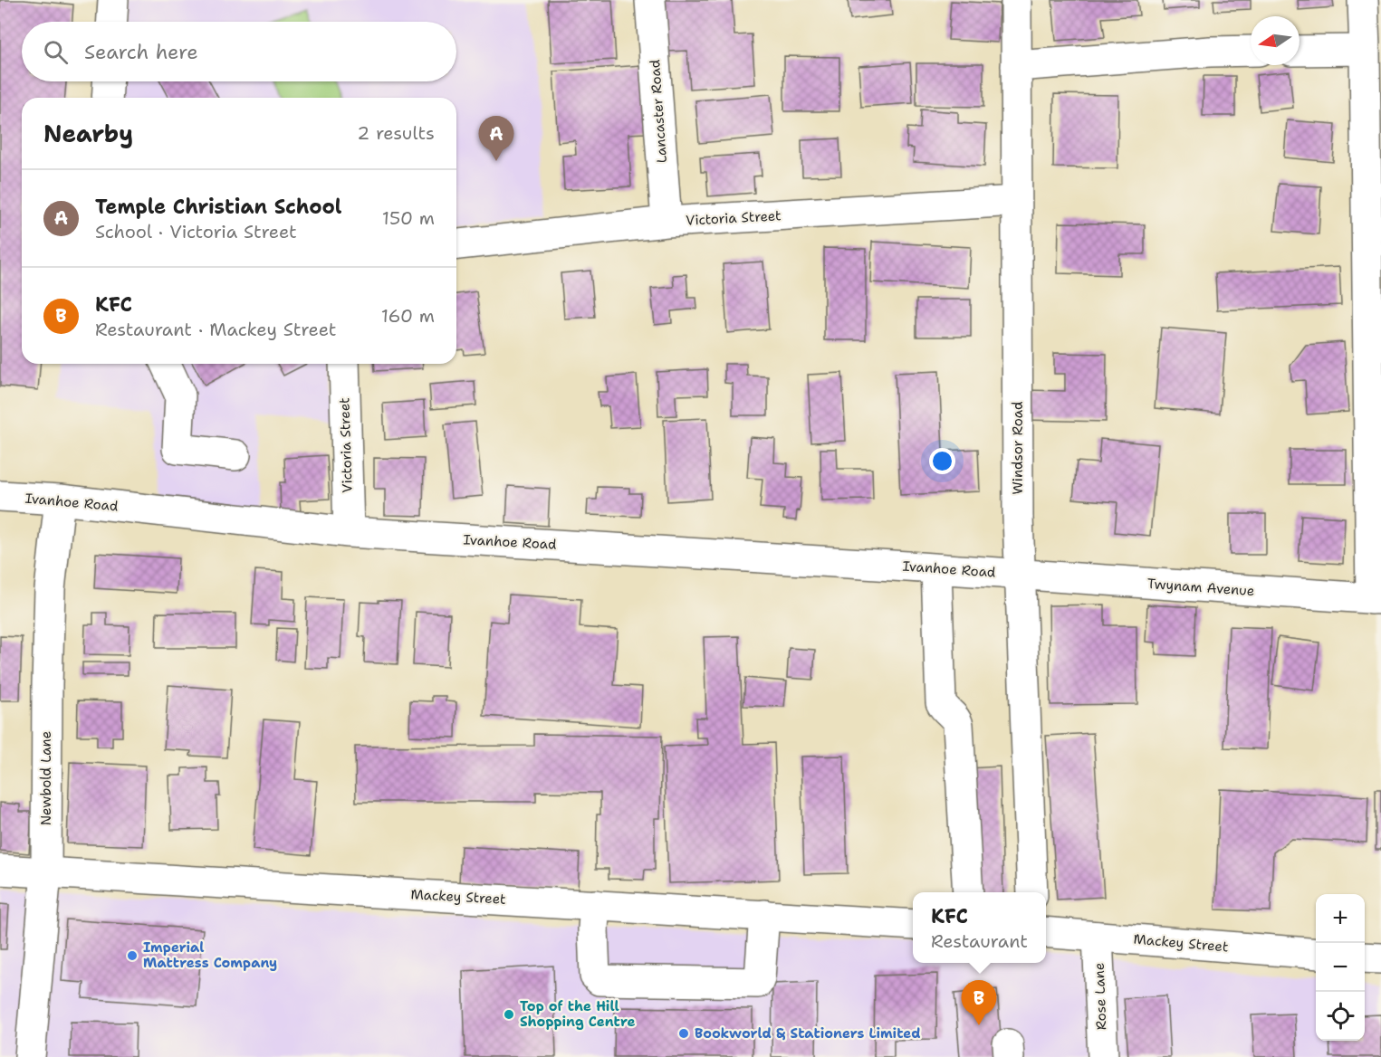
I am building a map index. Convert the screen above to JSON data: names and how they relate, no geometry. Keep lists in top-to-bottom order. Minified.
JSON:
{"streets":{"street":["Lancaster Road","Victoria Street","Windsor Road","Ivanhoe Road","Twynam Avenue","Newbold Lane","Mackey Street","Rose Lane"]},"crossings":[["Lancaster Road","Victoria Street"],["Victoria Street","Windsor Road"],["Victoria Street","Ivanhoe Road"],["Windsor Road","Ivanhoe Road"],["Windsor Road","Twynam Avenue"],["Ivanhoe Road","Twynam Avenue"],["Ivanhoe Road","Newbold Lane"],["Newbold Lane","Mackey Street"],["Mackey Street","Rose Lane"]],"places":["Imperial Mattress Company","Top of the Hill Shopping Centre","Bookworld & Stationers Limited"],"north":"left","page":{"search":"Search here","heading":["Nearby","2 results"],"pins":["A","B"],"list":[{"mark":"A","name":"Temple Christian School","note":"School · Victoria Street","value":"150 m"},{"mark":"B","name":"KFC","note":"Restaurant · Mackey Street","value":"160 m"}],"popup":["KFC","Restaurant"],"map_buttons":["+","−"]}}
